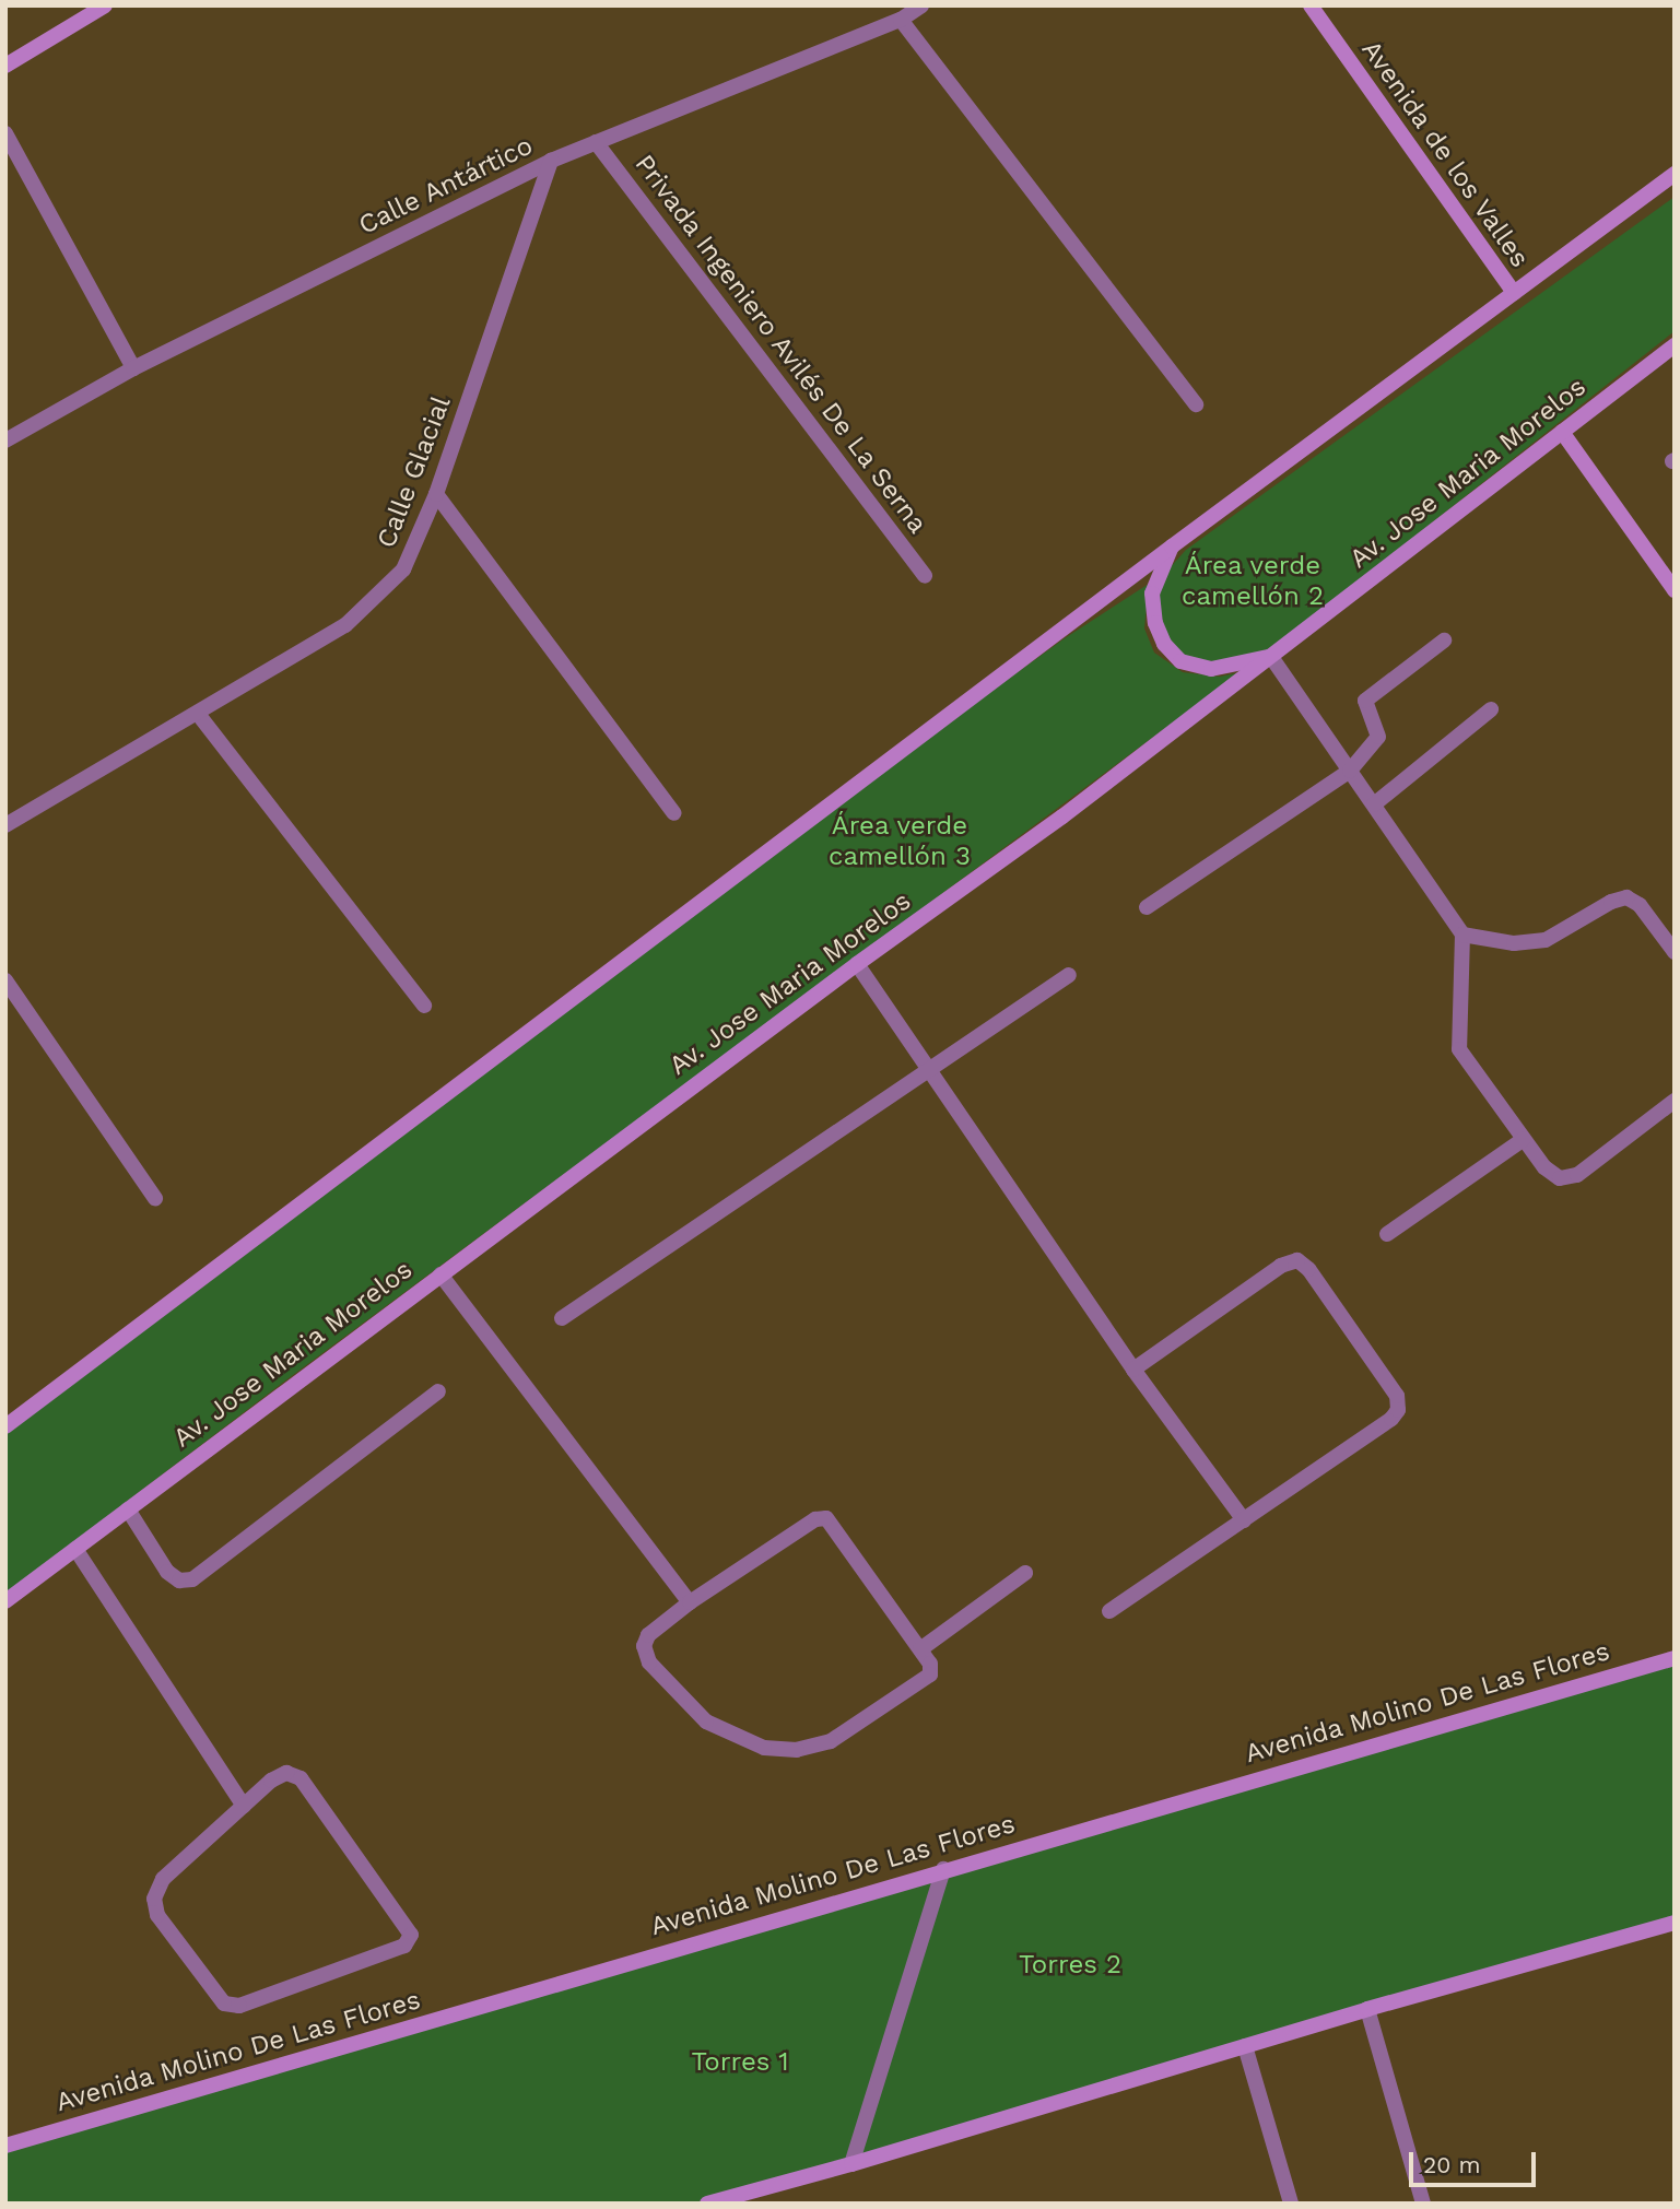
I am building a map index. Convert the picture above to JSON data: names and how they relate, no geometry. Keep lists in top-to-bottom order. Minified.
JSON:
{"streets":{"main road":["Avenida de los Valles","Av. Jose Maria Morelos","Avenida Molino De Las Flores"],"street":["Calle Antártico","Privada Ingeniero Avilés De La Serna","Calle Glacial"]},"crossings":[["Calle Antártico","Privada Ingeniero Avilés De La Serna"],["Calle Antártico","Calle Glacial"]],"parks":["Área verde camellón 2","Área verde camellón 3","Torres 2","Torres 1"],"scale_bar":"20 m"}
